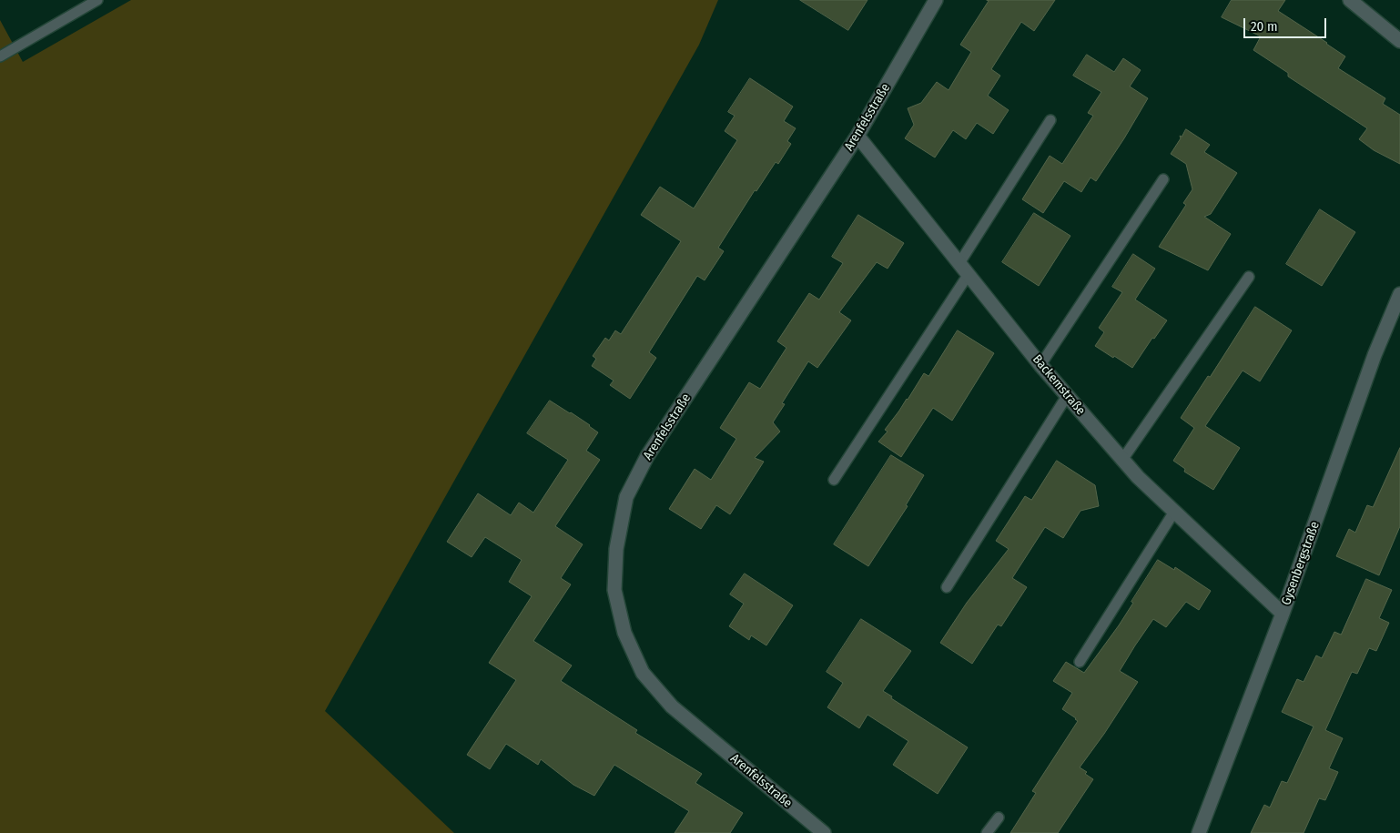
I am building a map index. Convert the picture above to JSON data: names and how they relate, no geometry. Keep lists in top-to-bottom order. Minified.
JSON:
{"streets":{"street":["Arenfelsstraße","Backemstraße","Gysenbergstraße"]},"crossings":[["Arenfelsstraße","Backemstraße"],["Backemstraße","Gysenbergstraße"]],"scale_bar":"20 m"}
